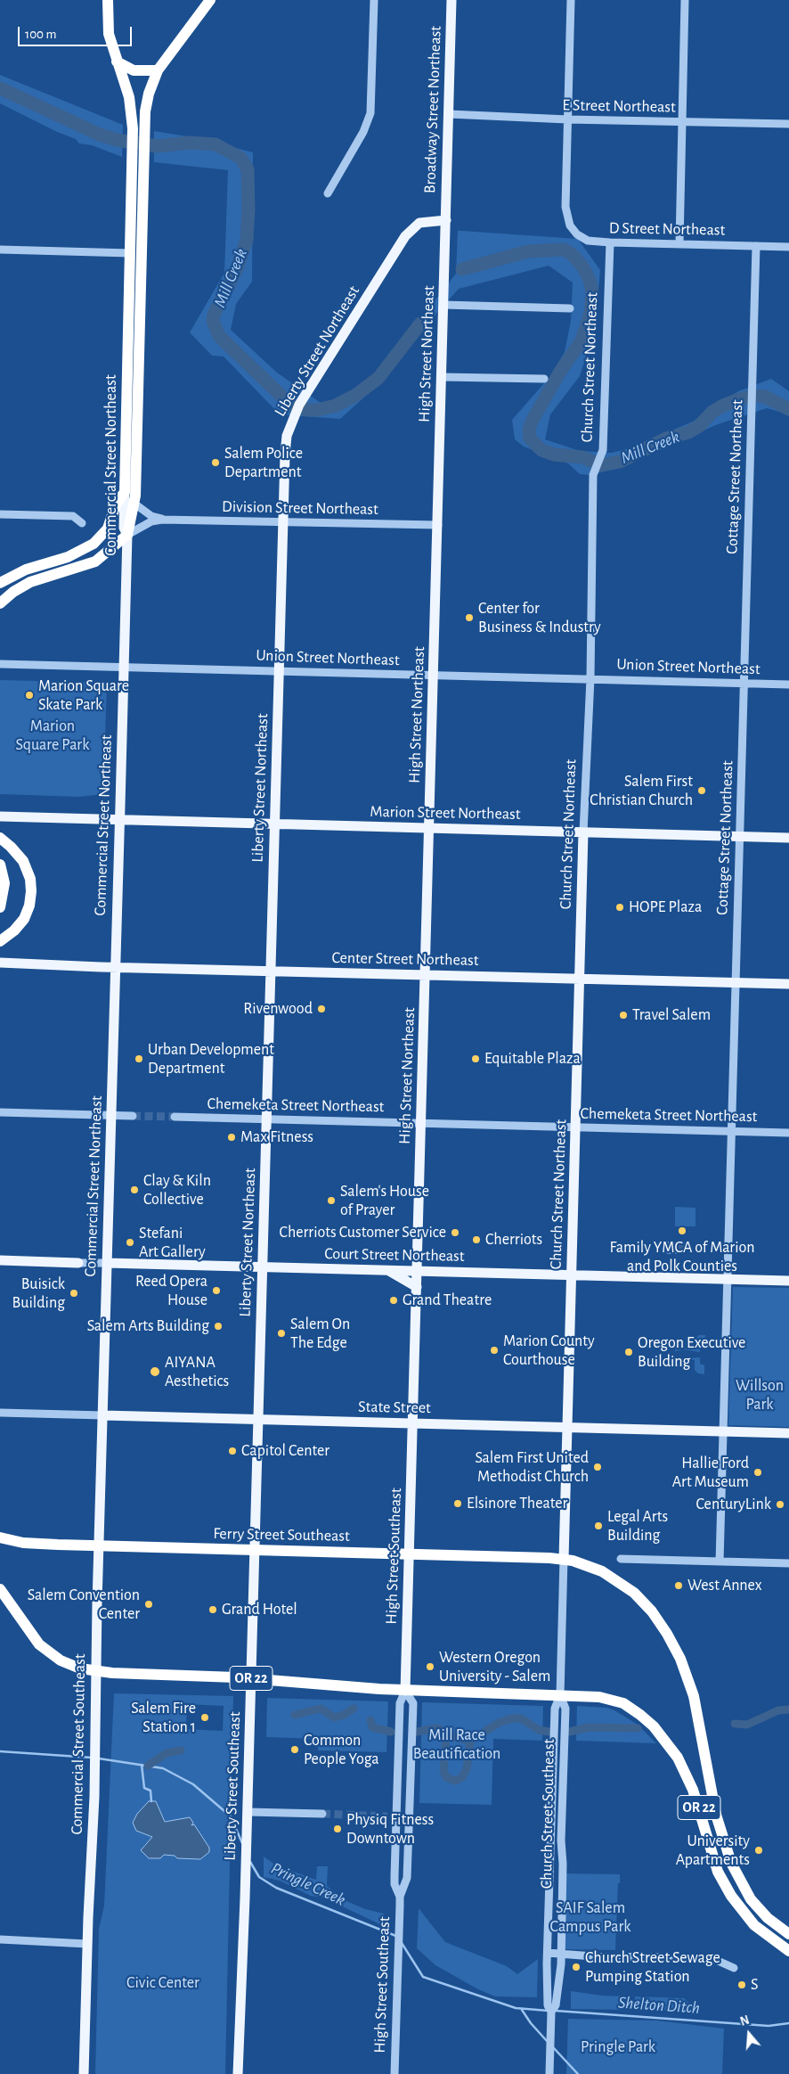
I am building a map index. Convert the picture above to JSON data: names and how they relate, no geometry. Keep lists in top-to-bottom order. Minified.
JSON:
{"streets":{"highway":["Commercial Street Northeast","Ferry Street Southeast","OR 22"],"main road":["Broadway Street Northeast","Liberty Street Northeast","High Street Northeast","Church Street Northeast","Marion Street Northeast","Center Street Northeast","Court Street Northeast","State Street","High Street Southeast","Commercial Street Southeast","Liberty Street Southeast","Church Street Southeast"],"street":["E Street Northeast","D Street Northeast","Cottage Street Northeast","Division Street Northeast","Union Street Northeast","Chemeketa Street Northeast"]},"crossings":[["E Street Northeast","Broadway Street Northeast"],["E Street Northeast","D Street Northeast"],["Broadway Street Northeast","Liberty Street Northeast"],["Broadway Street Northeast","High Street Northeast"],["D Street Northeast","Church Street Northeast"],["D Street Northeast","Cottage Street Northeast"],["Liberty Street Northeast","High Street Northeast"],["Liberty Street Northeast","Division Street Northeast"],["Liberty Street Northeast","Union Street Northeast"],["Liberty Street Northeast","Marion Street Northeast"],["Liberty Street Northeast","Center Street Northeast"],["Liberty Street Northeast","Chemeketa Street Northeast"],["Liberty Street Northeast","Court Street Northeast"],["Liberty Street Northeast","State Street"],["Liberty Street Northeast","Liberty Street Southeast"],["High Street Northeast","Division Street Northeast"],["High Street Northeast","Union Street Northeast"],["High Street Northeast","Marion Street Northeast"],["High Street Northeast","Center Street Northeast"],["High Street Northeast","Chemeketa Street Northeast"],["High Street Northeast","Court Street Northeast"],["High Street Northeast","State Street"],["High Street Northeast","High Street Southeast"],["Church Street Northeast","Union Street Northeast"],["Church Street Northeast","Marion Street Northeast"],["Church Street Northeast","Center Street Northeast"],["Church Street Northeast","Chemeketa Street Northeast"],["Church Street Northeast","Court Street Northeast"],["Church Street Northeast","State Street"],["Church Street Northeast","Church Street Southeast"],["Commercial Street Northeast","Union Street Northeast"],["Commercial Street Northeast","Marion Street Northeast"],["Commercial Street Northeast","Center Street Northeast"],["Commercial Street Northeast","Court Street Northeast"],["Commercial Street Northeast","State Street"],["Commercial Street Northeast","Commercial Street Southeast"],["Cottage Street Northeast","Union Street Northeast"],["Cottage Street Northeast","Marion Street Northeast"],["Cottage Street Northeast","Center Street Northeast"],["Cottage Street Northeast","Chemeketa Street Northeast"],["Cottage Street Northeast","Court Street Northeast"],["Cottage Street Northeast","State Street"],["State Street","High Street Southeast"],["State Street","Commercial Street Southeast"],["State Street","Liberty Street Southeast"],["State Street","Church Street Southeast"],["Ferry Street Southeast","High Street Southeast"],["Ferry Street Southeast","OR 22"],["Ferry Street Southeast","Commercial Street Southeast"],["Ferry Street Southeast","Liberty Street Southeast"],["Ferry Street Southeast","Church Street Southeast"],["High Street Southeast","OR 22"],["OR 22","Commercial Street Southeast"],["OR 22","Liberty Street Southeast"],["OR 22","Church Street Southeast"]],"water":["Mill Creek","Pringle Creek","Shelton Ditch"],"parks":["Marion Square Park","Willson Park","Mill Race Beautification","SAIF Salem Campus Park","Civic Center","Pringle Park"],"places":["Salem Police Department","Center for Business & Industry","Marion Square Skate Park","Salem First Christian Church","HOPE Plaza","Rivenwood","Travel Salem","Urban Development Department","Equitable Plaza","Max Fitness","Clay & Kiln Collective","Salem's House of Prayer","Family YMCA of Marion and Polk Counties","Cherriots Customer Service","Cherriots","Stefani Art Gallery","Reed Opera House","Buisick Building","Grand Theatre","Salem Arts Building","Salem On The Edge","Marion County Courthouse","Oregon Executive Building","AIYANA Aesthetics","Capitol Center","Salem First United Methodist Church","Hallie Ford Art Museum","Elsinore Theater","CenturyLink","Legal Arts Building","West Annex","Salem Convention Center","Grand Hotel","Western Oregon University - Salem","Salem Fire Station 1","Common People Yoga","Physiq Fitness Downtown","University Apartments","Church Street Sewage Pumping Station","S"],"scale_bar":"100 m","north":"top"}
